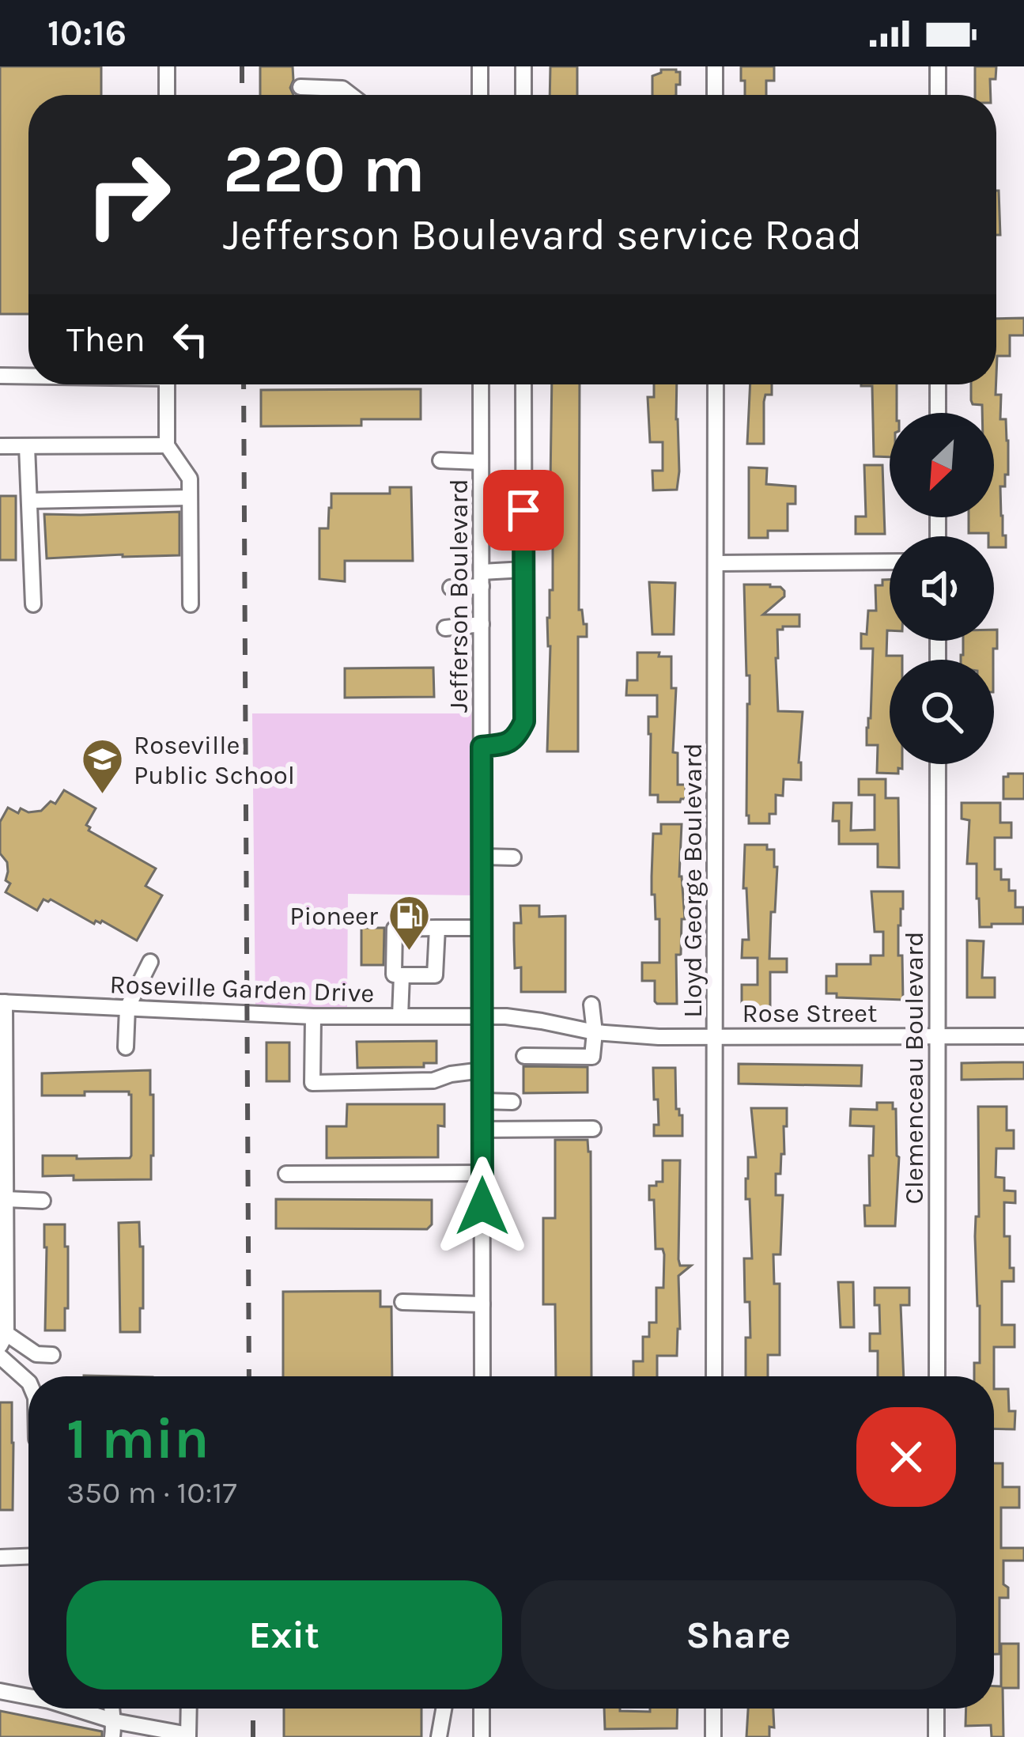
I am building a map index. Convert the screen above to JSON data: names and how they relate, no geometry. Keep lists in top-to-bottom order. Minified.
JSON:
{"streets":{"street":["Jefferson Boulevard","Lloyd George Boulevard","Roseville Garden Drive","Rose Street","Clemenceau Boulevard"]},"crossings":[["Jefferson Boulevard","Roseville Garden Drive"],["Jefferson Boulevard","Rose Street"],["Lloyd George Boulevard","Rose Street"],["Roseville Garden Drive","Rose Street"],["Rose Street","Clemenceau Boulevard"]],"places":{"school or university":["Roseville Public School"],"fuel station":["Pioneer"]},"north":"bottom left","page":{"status":"10:16","turn":["220 m","Jefferson Boulevard service Road"],"then":"Then","heading":["1 min","350 m · 10:17"],"buttons":["Exit","Share"]}}
